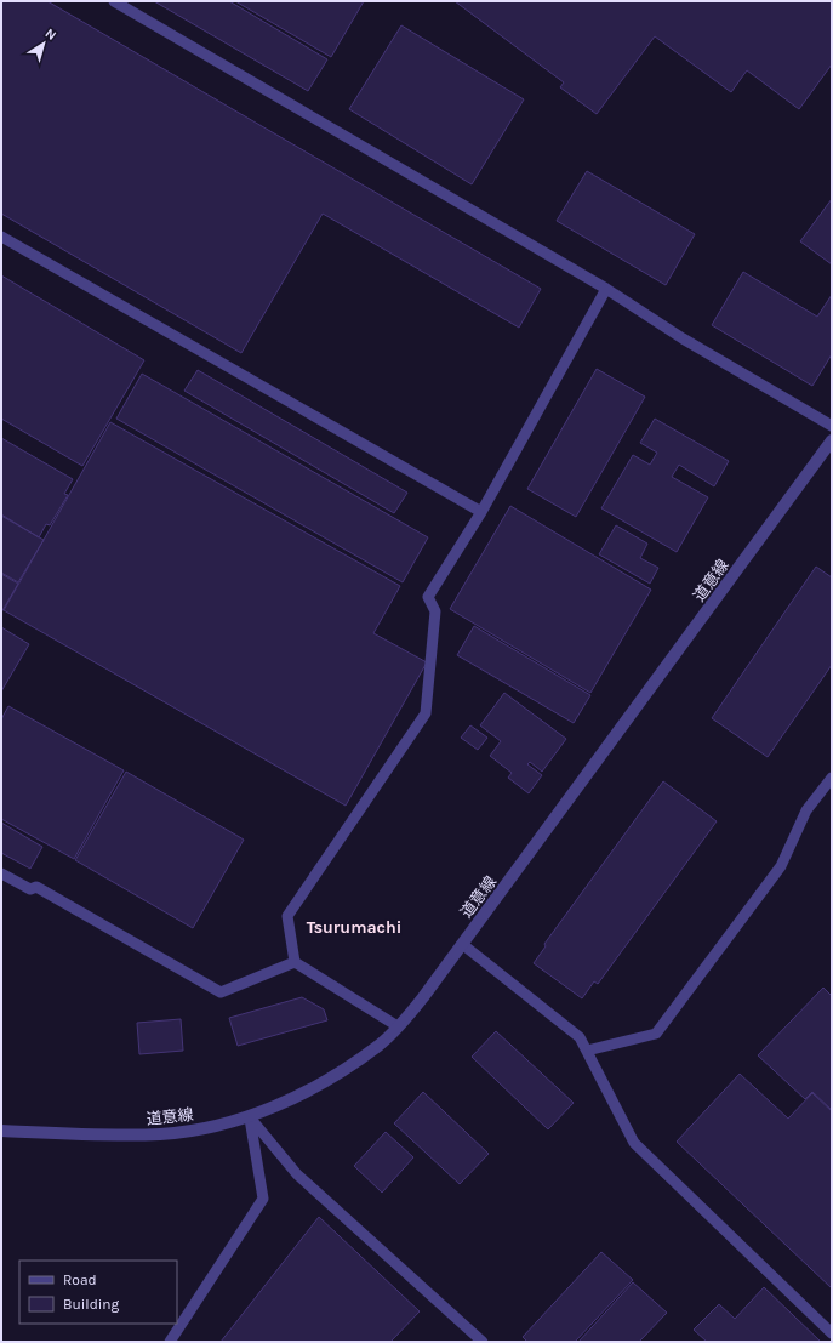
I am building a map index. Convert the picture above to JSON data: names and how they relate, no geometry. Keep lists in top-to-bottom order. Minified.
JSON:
{"streets":{"street":["道意線"]},"districts":["Tsurumachi"],"legend":["Road","Building"],"north":"top right"}
